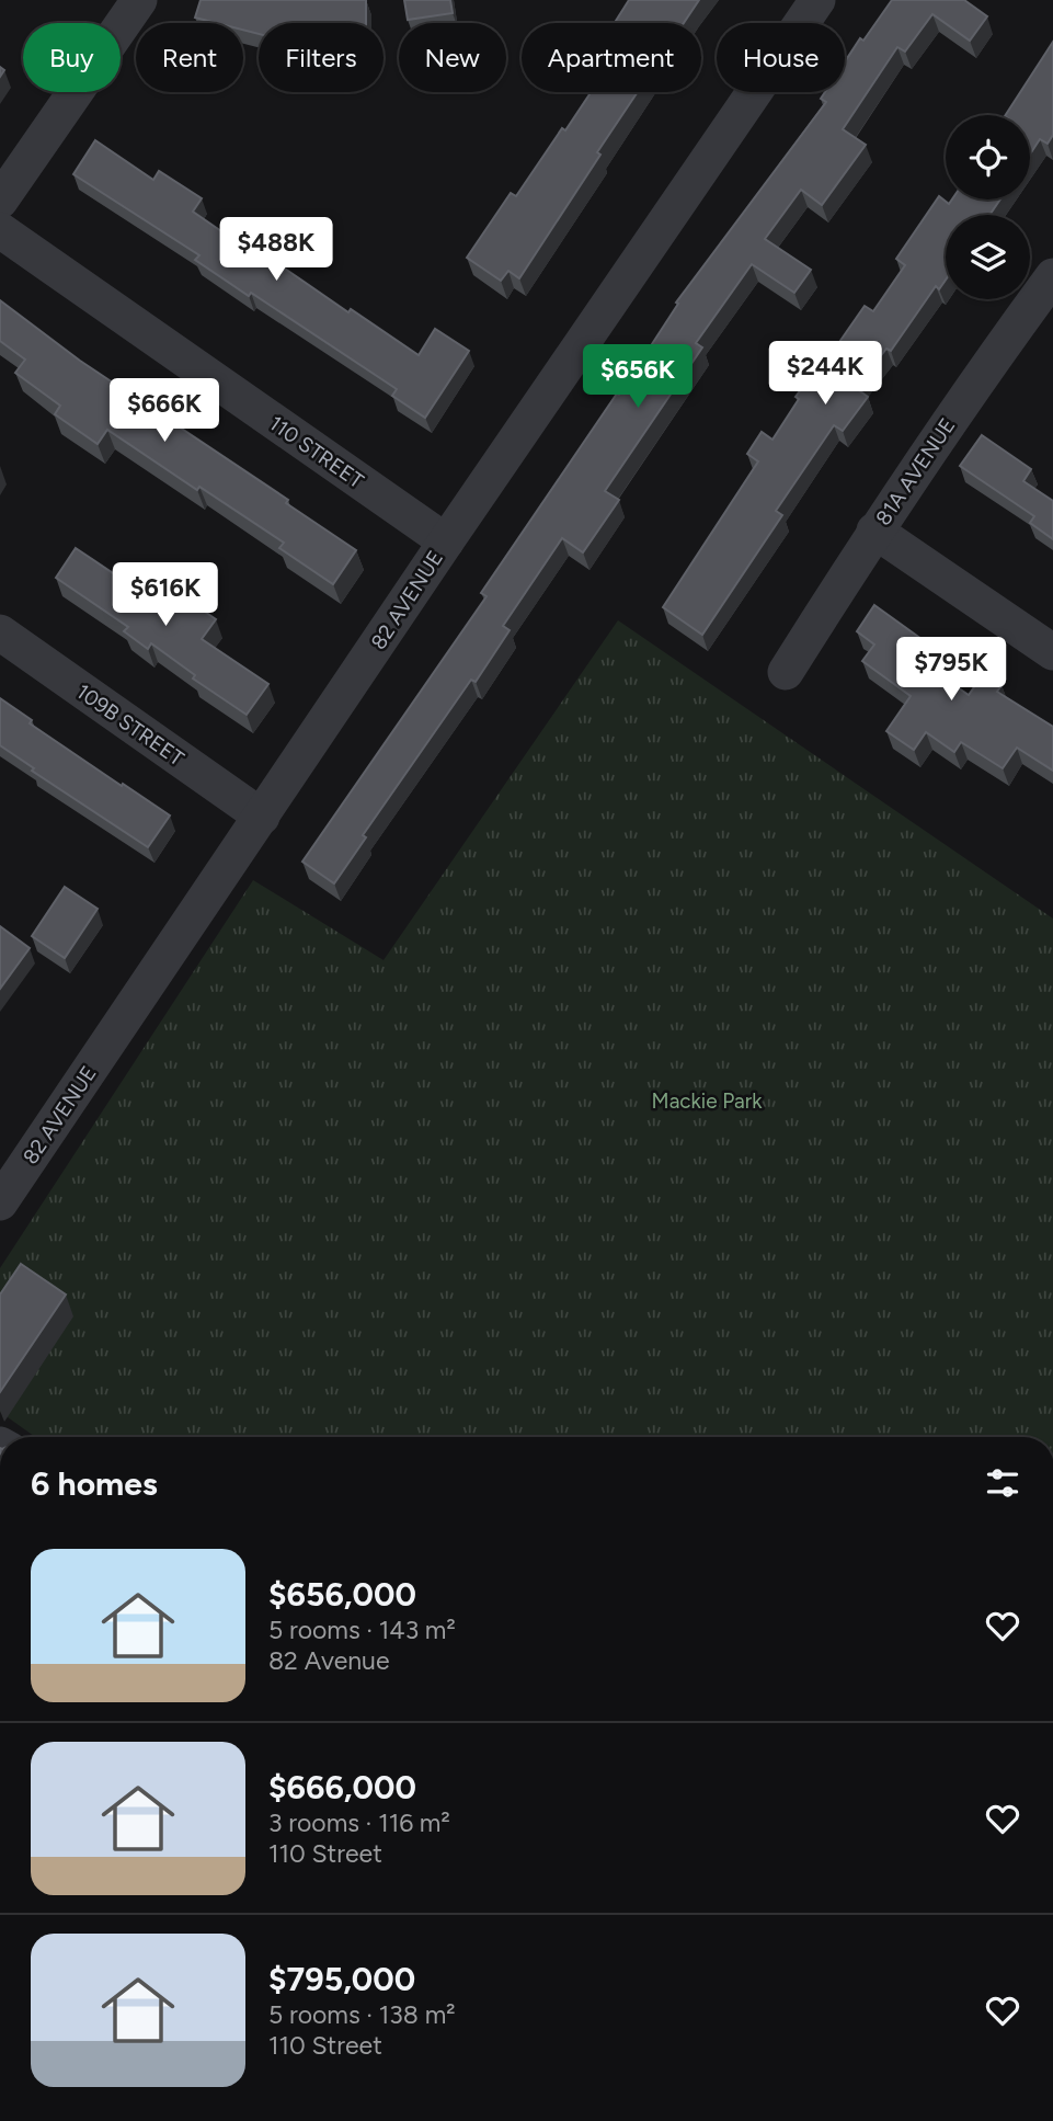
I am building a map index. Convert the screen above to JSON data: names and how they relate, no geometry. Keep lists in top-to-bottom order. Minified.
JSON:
{"streets":{"street":["110 STREET","81A AVENUE","82 AVENUE","109B STREET"]},"crossings":[["110 STREET","82 AVENUE"],["82 AVENUE","109B STREET"]],"parks":["Mackie Park"],"page":{"chip":["Buy","Rent","Filters","New","Apartment","House"],"price":["$488K","$244K","$656K","$666K","$616K","$795K"],"heading":"6 homes","list":[{"name":"$656,000","note":"5 rooms · 143 m² · 82 Avenue"},{"name":"$666,000","note":"3 rooms · 116 m² · 110 Street"},{"name":"$795,000","note":"5 rooms · 138 m² · 110 Street"}]}}
